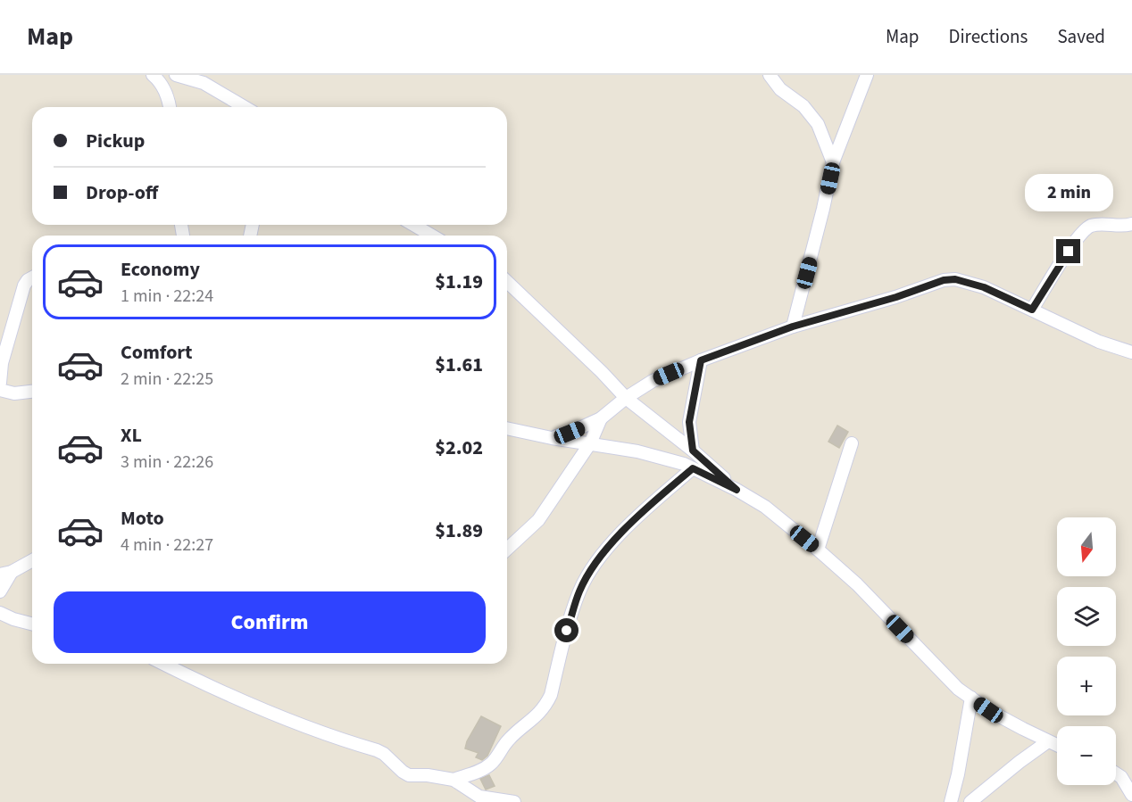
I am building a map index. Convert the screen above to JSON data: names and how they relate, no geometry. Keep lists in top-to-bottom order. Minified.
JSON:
{"north":"bottom","page":{"header":"Map","nav":["Map","Directions","Saved"],"banner":["Pickup","Drop-off"],"bubble":"2 min","list":[{"name":"Economy","note":"1 min · 22:24","value":"$1.19"},{"name":"Comfort","note":"2 min · 22:25","value":"$1.61"},{"name":"XL","note":"3 min · 22:26","value":"$2.02"},{"name":"Moto","note":"4 min · 22:27","value":"$1.89"}],"map_buttons":["+","−"],"buttons":"Confirm"}}
